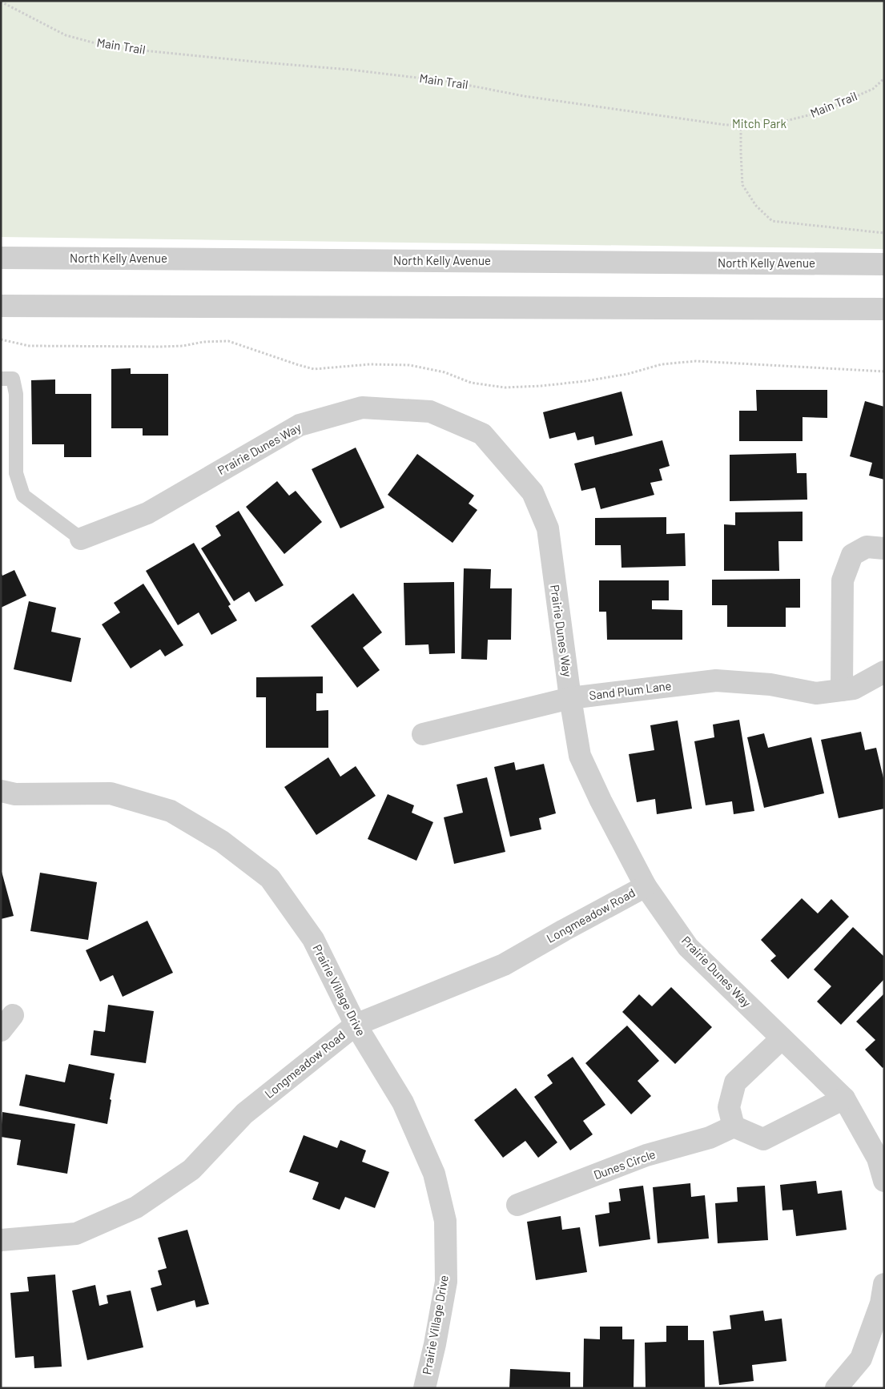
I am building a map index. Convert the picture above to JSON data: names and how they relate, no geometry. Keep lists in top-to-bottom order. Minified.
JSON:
{"streets":{"street":["North Kelly Avenue","Prairie Dunes Way","Sand Plum Lane","Longmeadow Road","Prairie Village Drive","Dunes Circle"],"path":["Main Trail"]},"crossings":[["Prairie Dunes Way","Sand Plum Lane"],["Prairie Dunes Way","Longmeadow Road"],["Longmeadow Road","Prairie Village Drive"]],"parks":["Mitch Park"]}
